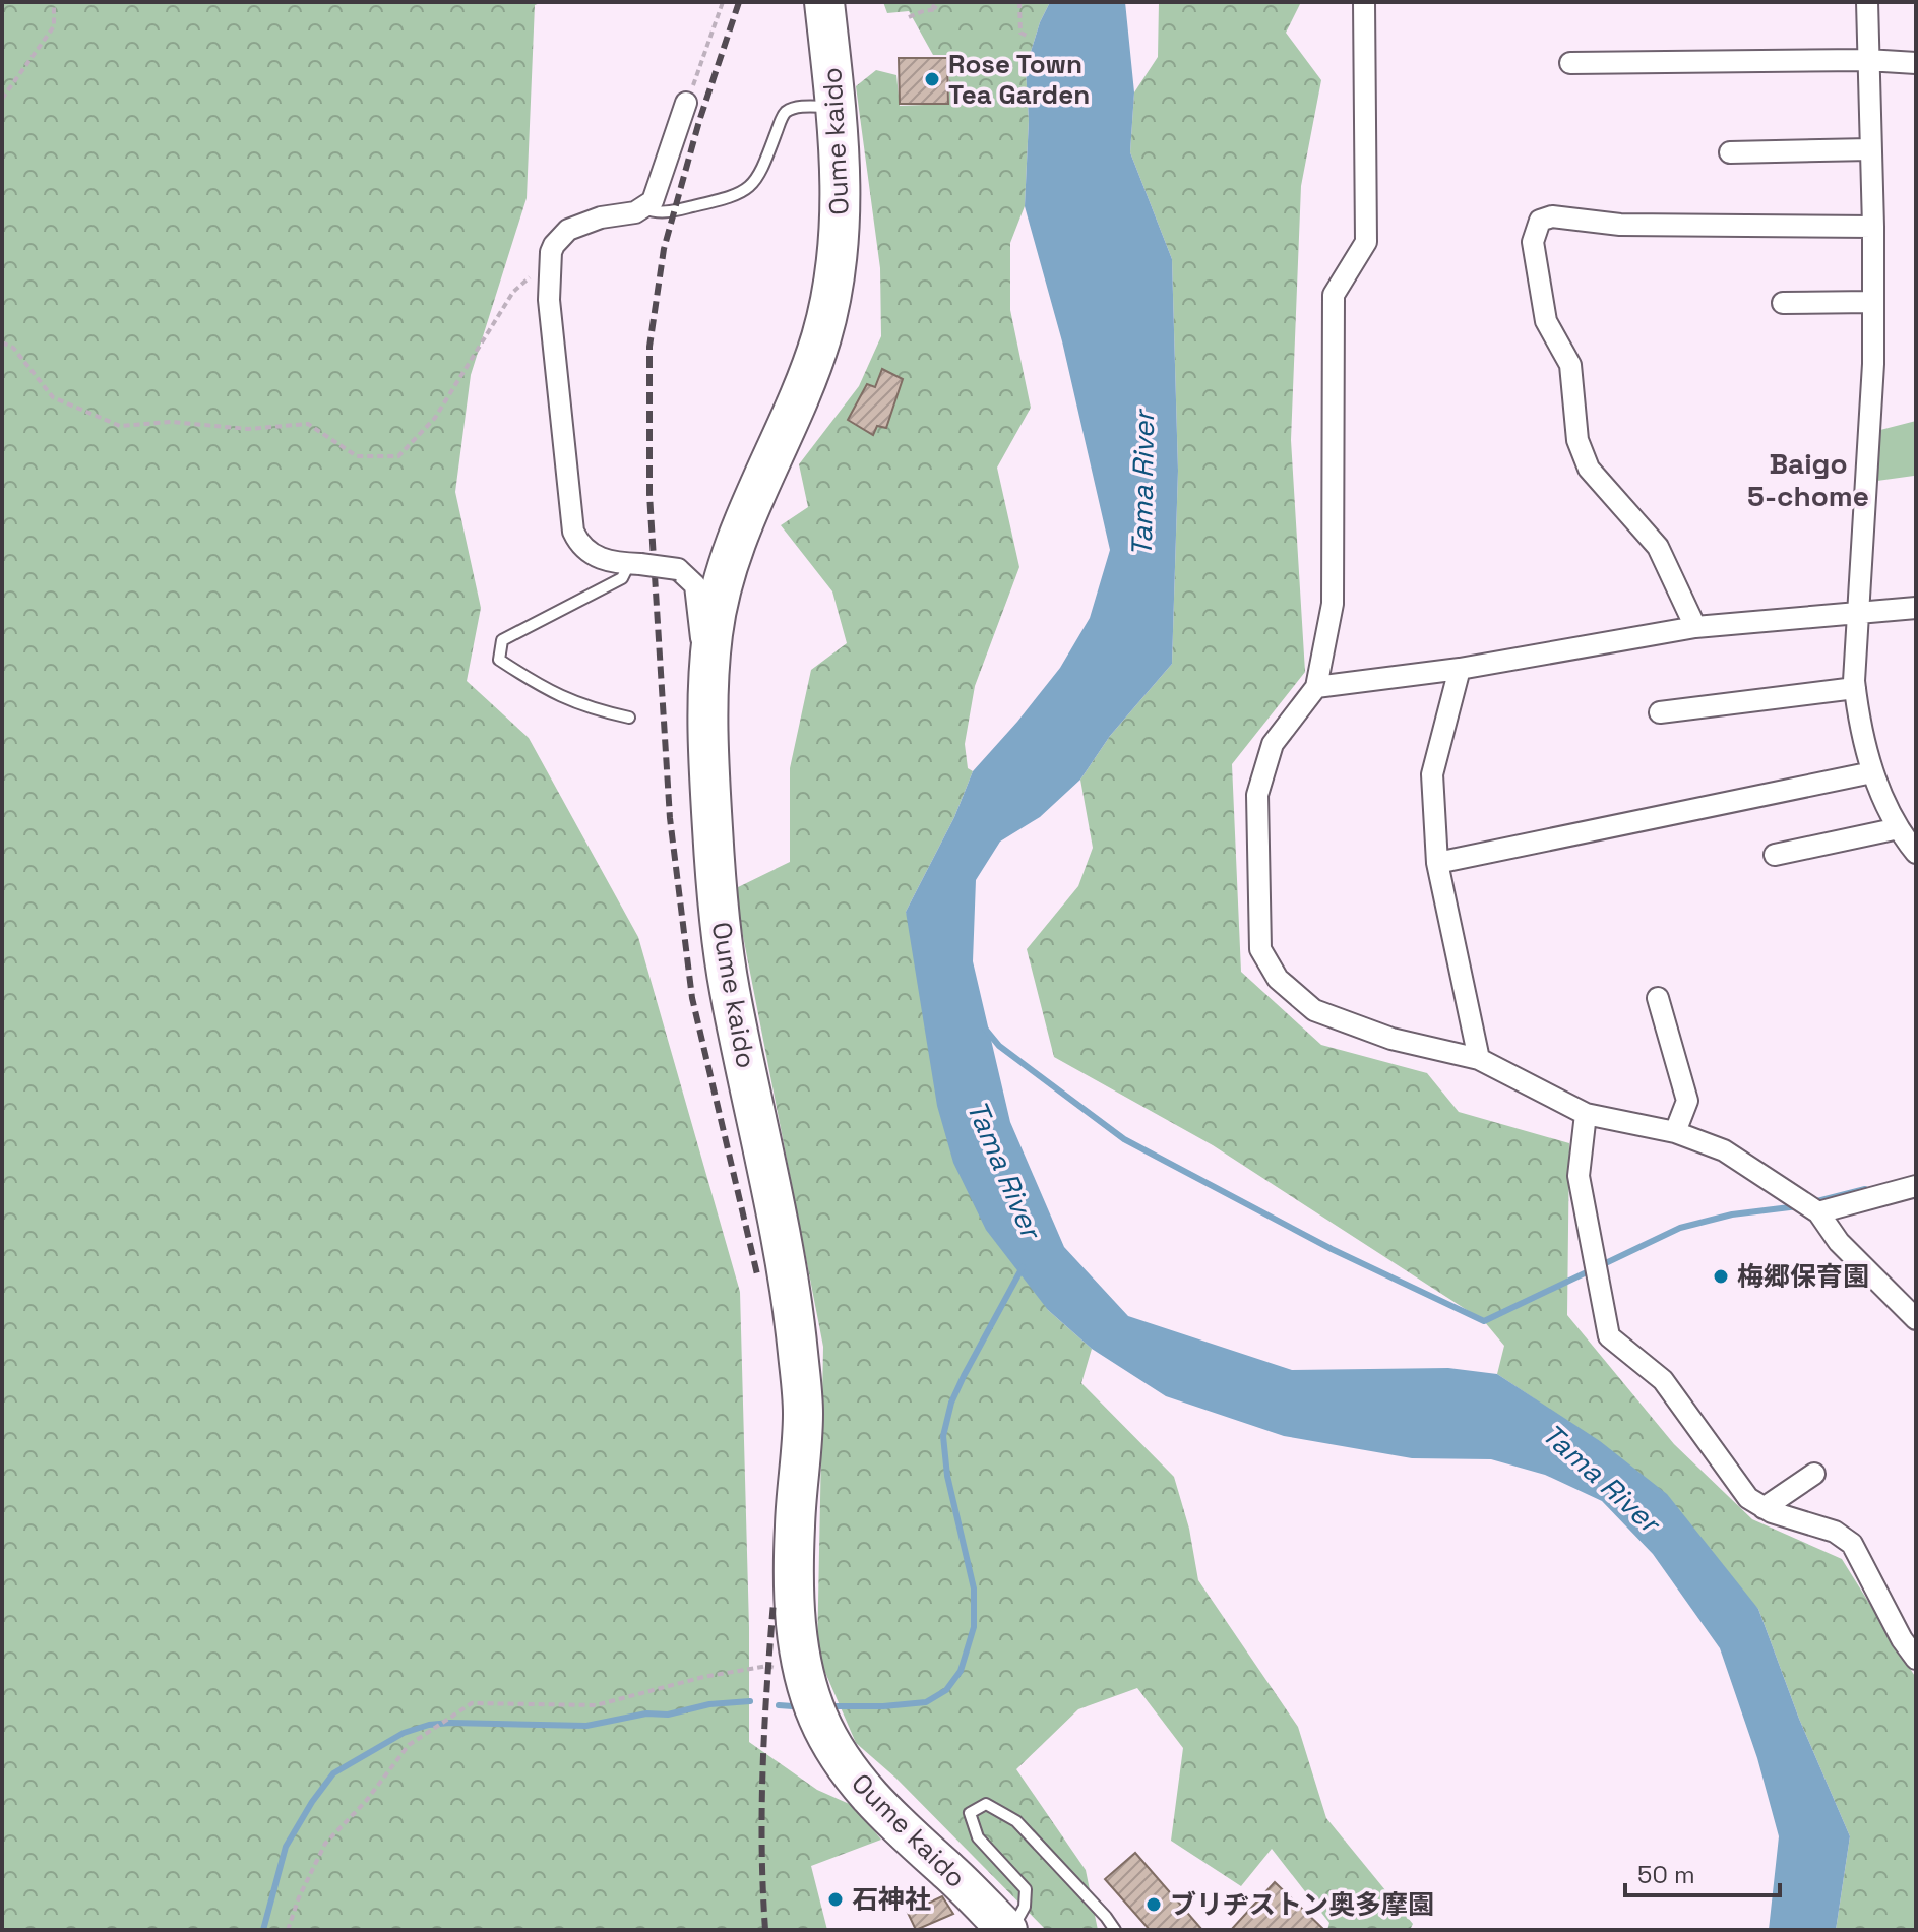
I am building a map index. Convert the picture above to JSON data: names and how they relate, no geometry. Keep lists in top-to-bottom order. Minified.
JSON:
{"streets":{"highway":["Oume kaido"]},"districts":["Baigo 5-chome"],"water":["Tama River"],"places":["Rose Town Tea Garden","梅郷保育園","石神社","ブリヂストン奥多摩園"],"scale_bar":"50 m"}
